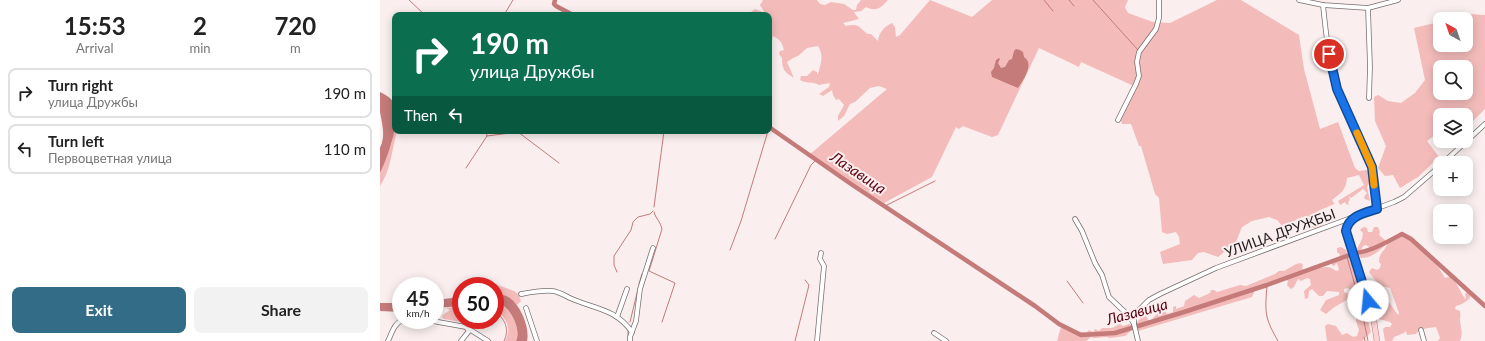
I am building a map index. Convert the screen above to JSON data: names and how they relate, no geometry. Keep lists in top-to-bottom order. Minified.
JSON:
{"streets":{"street":["УЛИЦА ДРУЖБЫ"]},"water":["Лазавица"],"north":"top left","page":{"eta":["15:53","Arrival","2","min","720","m"],"map_buttons":["+","−"],"turn":["190 m","улица Дружбы"],"list":[{"name":"Turn right","note":"улица Дружбы","value":"190 m"},{"name":"Turn left","note":"Первоцветная улица","value":"110 m"}],"then":"Then","speed":"45 km/h","limit":"50","buttons":["Exit","Share"]}}
